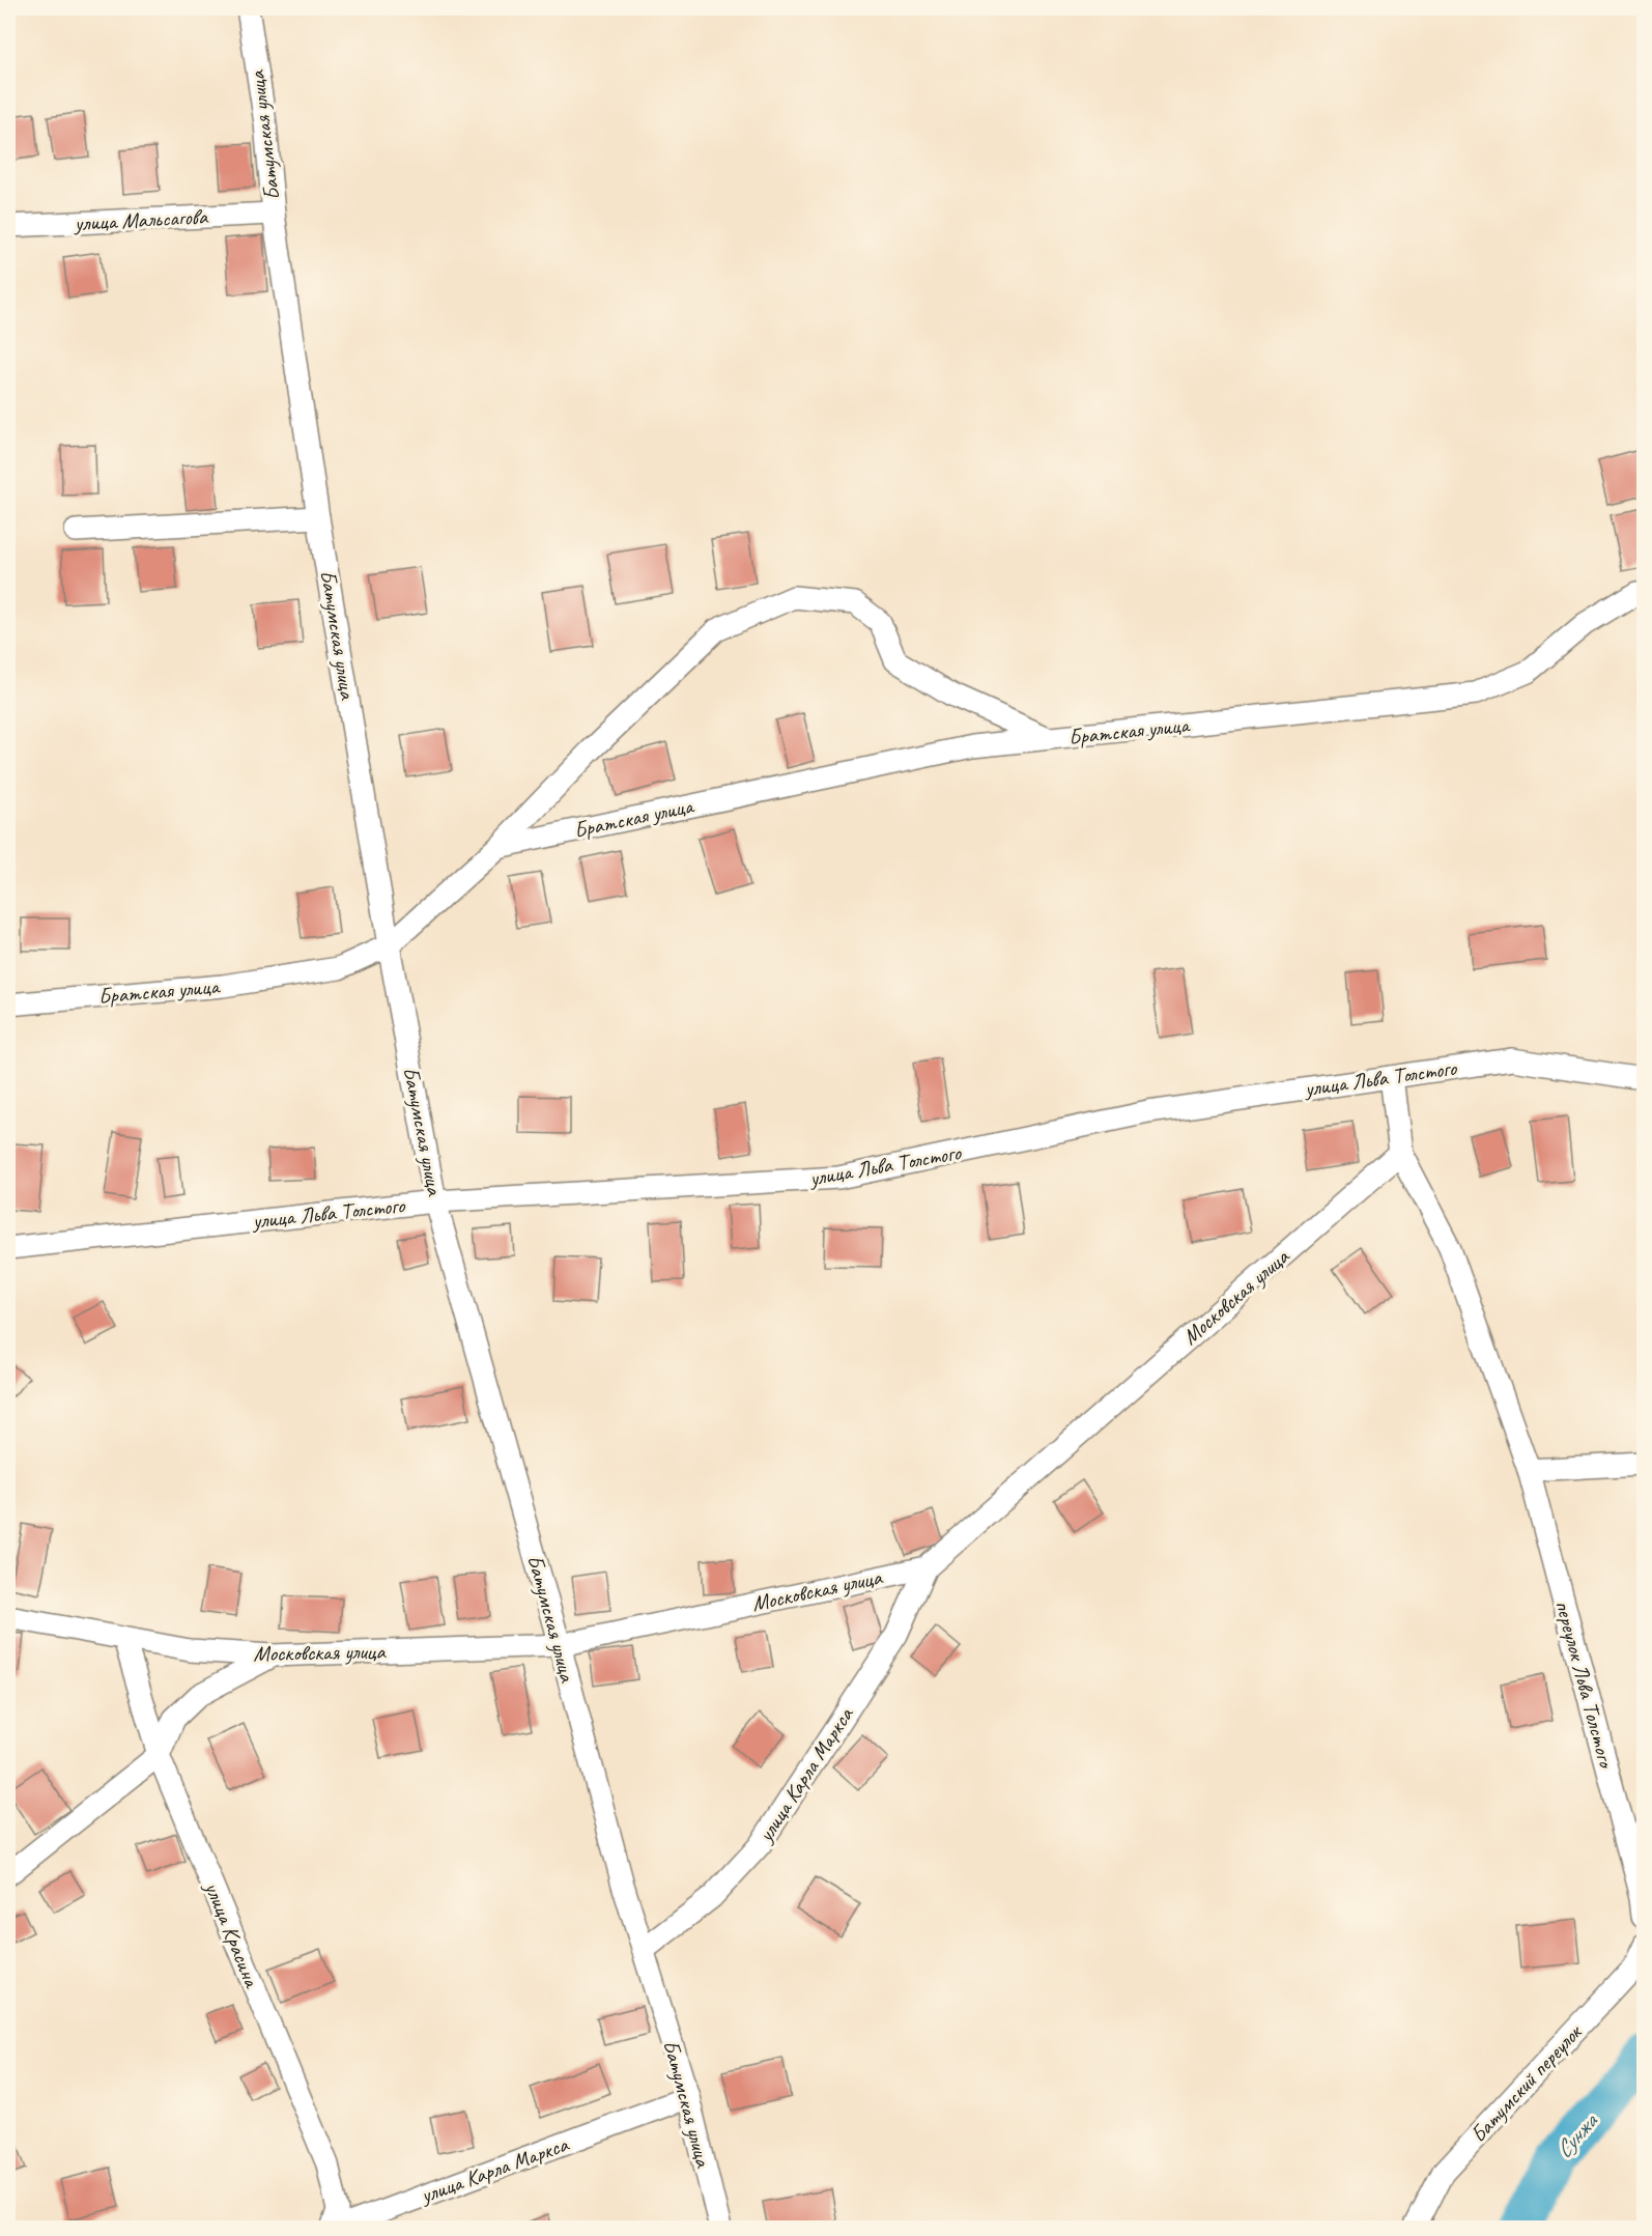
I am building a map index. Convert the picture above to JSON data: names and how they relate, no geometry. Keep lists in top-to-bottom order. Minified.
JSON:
{"streets":{"street":["Батумская улица","улица Мальсагова","Братская улица","улица Льва Толстого","Московская улица","переулок Льва Толстого","улица Карла Маркса","улица Красина","Батумский переулок"]},"crossings":[["Батумская улица","улица Мальсагова"],["Батумская улица","Братская улица"],["Батумская улица","улица Льва Толстого"],["Батумская улица","Московская улица"],["Батумская улица","улица Карла Маркса"],["Московская улица","переулок Льва Толстого"],["Московская улица","улица Карла Маркса"],["Московская улица","улица Красина"],["улица Карла Маркса","улица Красина"]],"water":["Сунжа"]}
